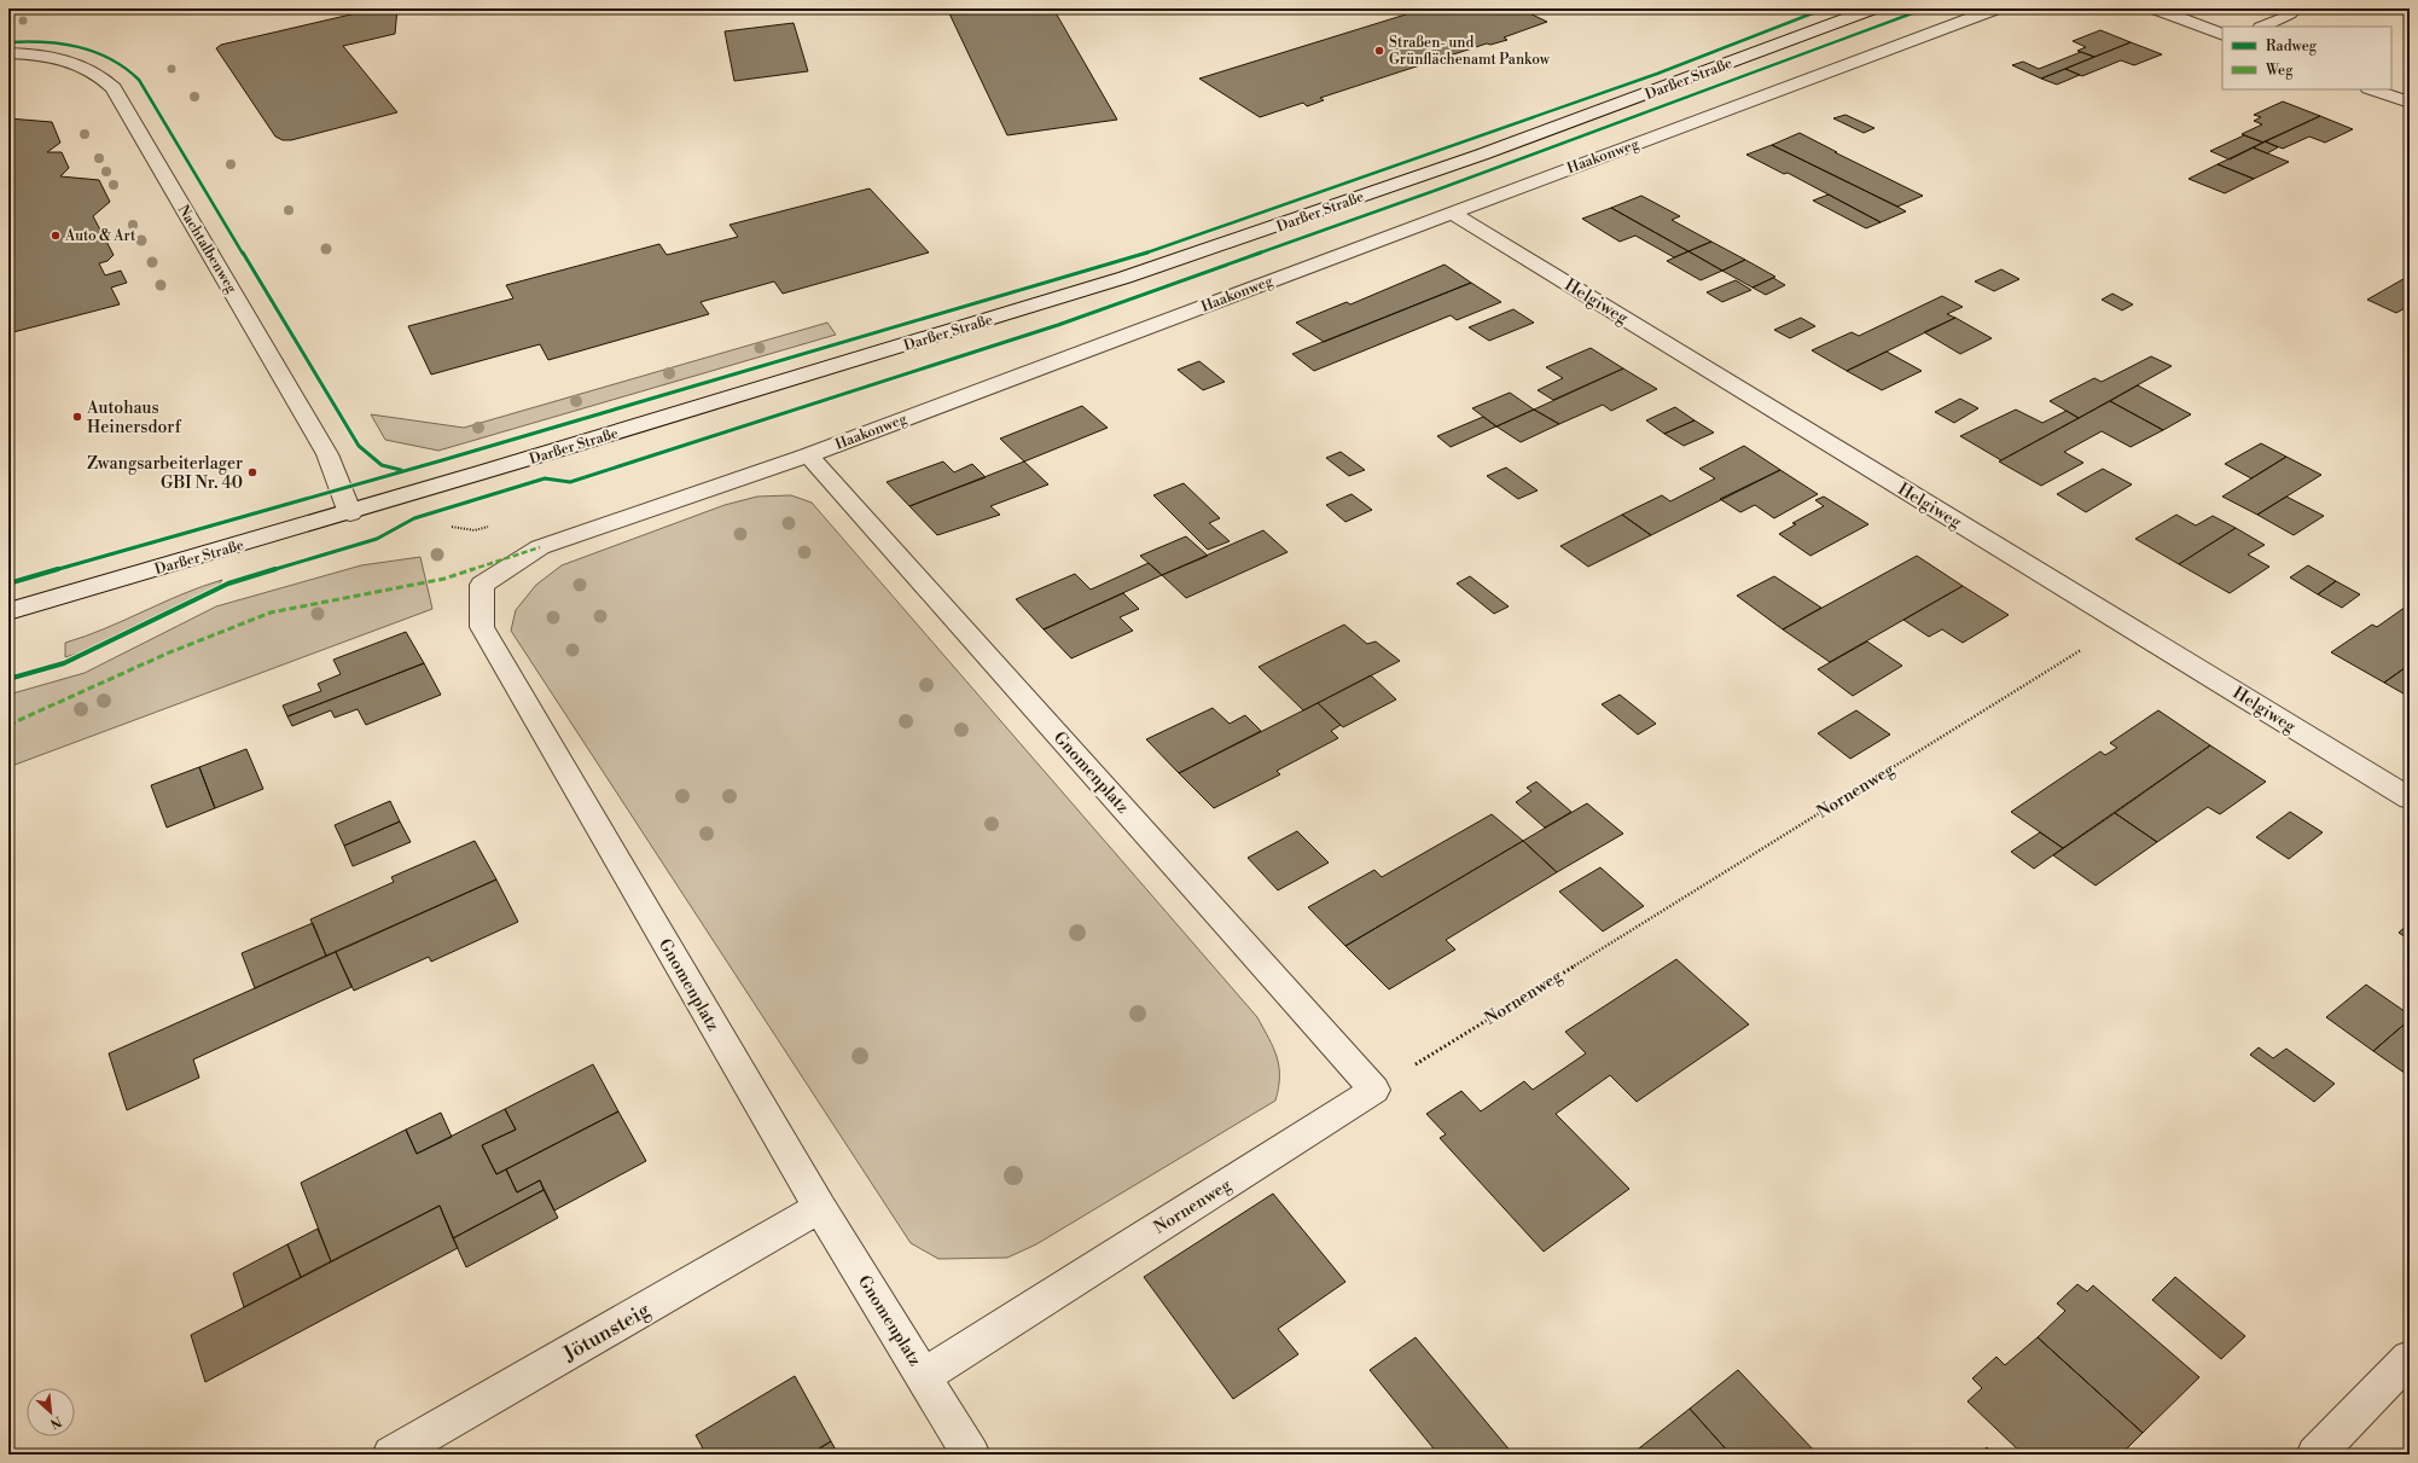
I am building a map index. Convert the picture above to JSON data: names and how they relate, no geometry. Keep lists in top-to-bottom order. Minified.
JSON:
{"streets":{"street":["Darßer Straße","Haakonweg","Nachtalbenweg","Helgiweg","Gnomenplatz","Nornenweg","Jötunsteig"]},"crossings":[["Darßer Straße","Nachtalbenweg"],["Haakonweg","Helgiweg"],["Haakonweg","Gnomenplatz"],["Helgiweg","Nornenweg"],["Gnomenplatz","Nornenweg"],["Gnomenplatz","Jötunsteig"]],"places":["Straßen- und Grünflächenamt Pankow","Auto & Art","Autohaus Heinersdorf","Zwangsarbeiterlager GBI Nr. 40"],"legend":["Radweg","Weg"],"north":"bottom right"}
